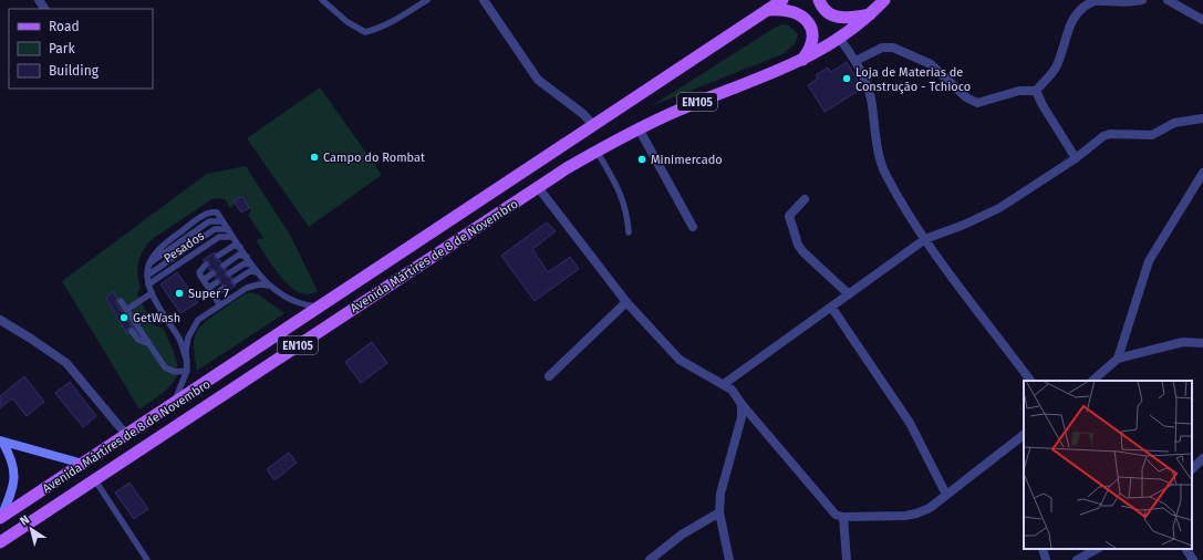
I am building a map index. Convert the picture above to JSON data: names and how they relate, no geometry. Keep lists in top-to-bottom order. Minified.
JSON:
{"streets":{"main road":["EN105","Avenida Mártires de 8 de Novembro"],"lane":["Pesados"]},"crossings":[["Pesados","Avenida Mártires de 8 de Novembro"]],"places":["Loja de Materias de Construção - Tchioco","Campo do Rombat","Minimercado","Super 7","GetWash"],"legend":["Road","Park","Building"],"north":"top left"}
